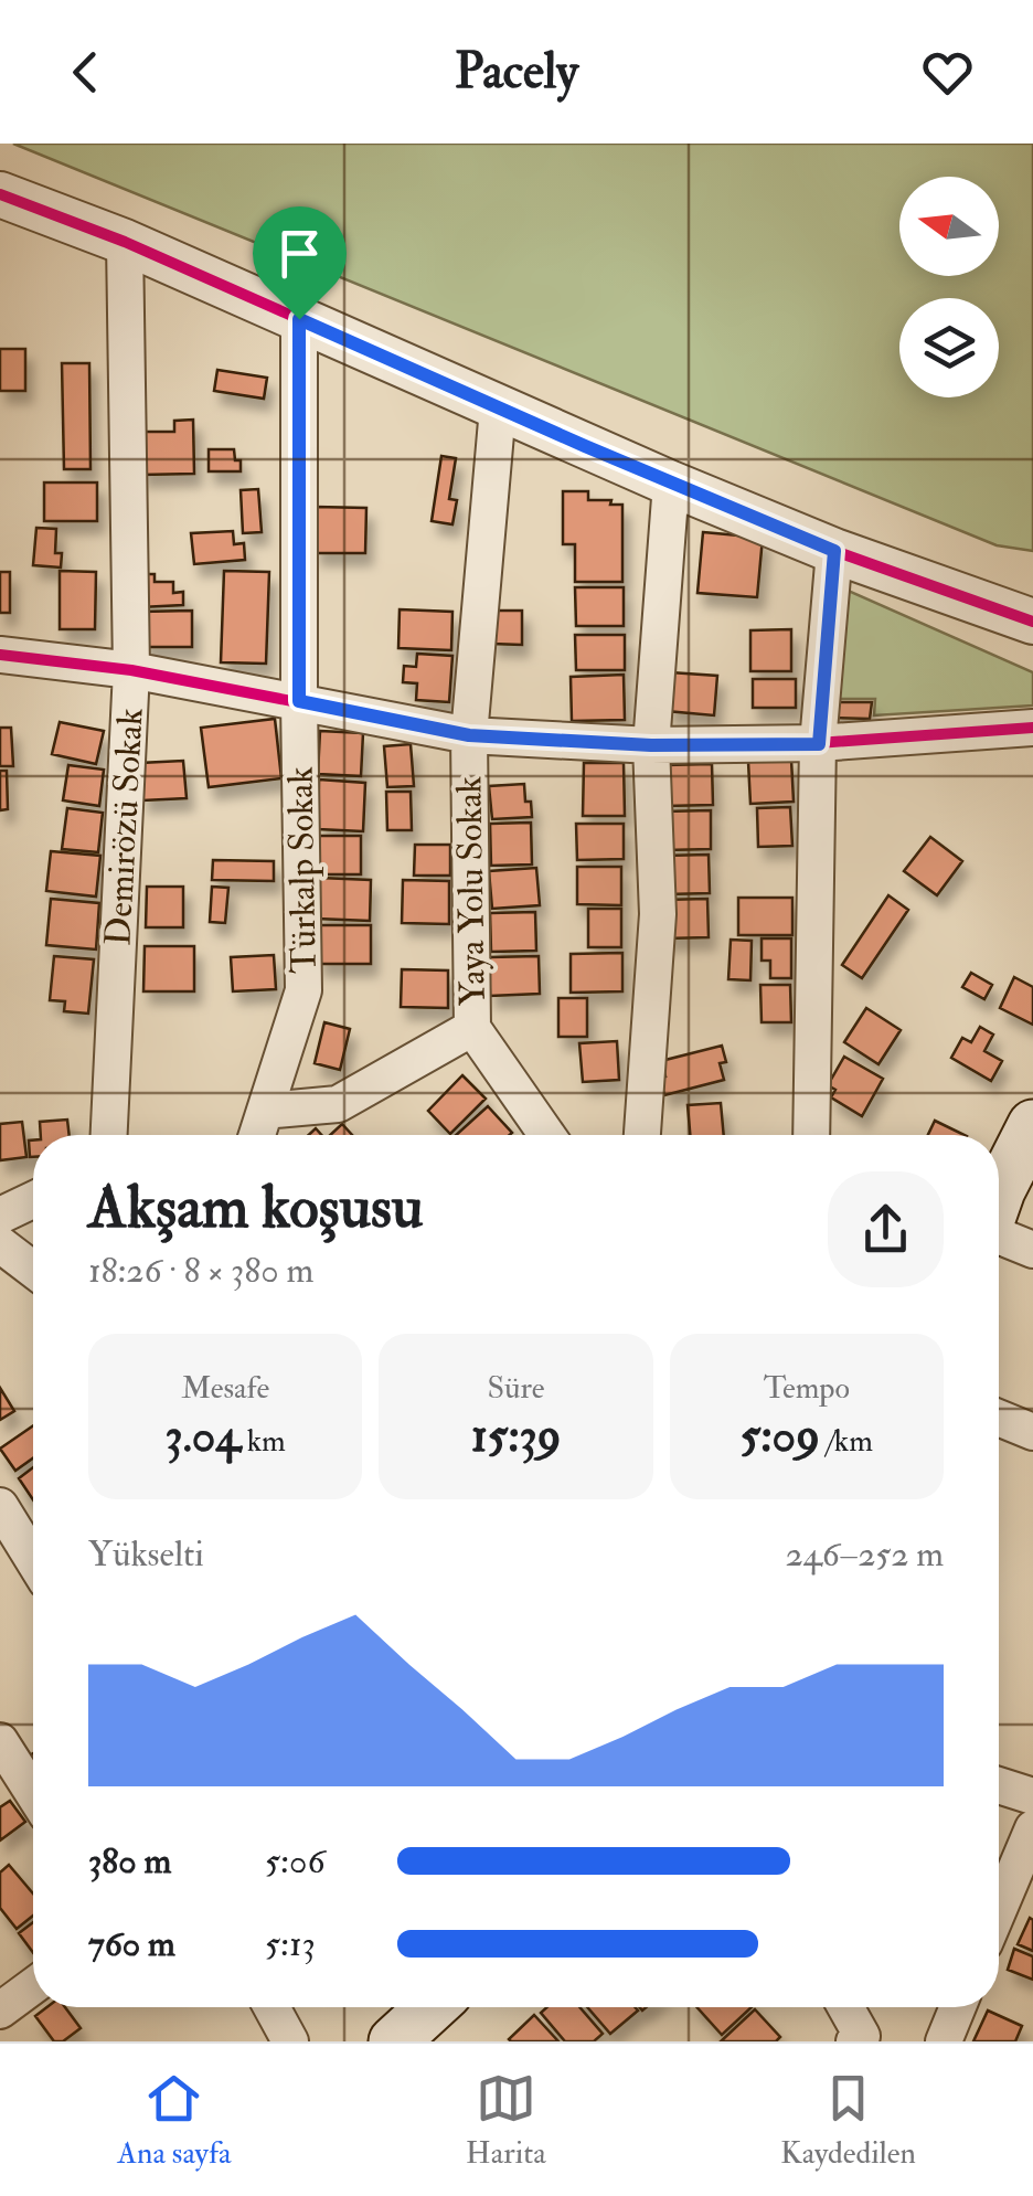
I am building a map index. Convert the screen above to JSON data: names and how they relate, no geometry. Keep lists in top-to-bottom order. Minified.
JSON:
{"streets":{"street":["Demirözü Sokak","Türkalp Sokak","Yaya Yolu Sokak"]},"north":"left","page":{"header":"Pacely","heading":["Akşam koşusu","18:26 · 8 × 380 m"],"stats":[["Mesafe","3.04 km"],["Süre","15:39"],["Tempo","5:09 /km"]],"chart":["Yükselti","246–252 m"],"list":[{"name":"380 m","note":"5:06"},{"name":"760 m","note":"5:13"}],"tabs":["Ana sayfa","Harita","Kaydedilen"]}}
